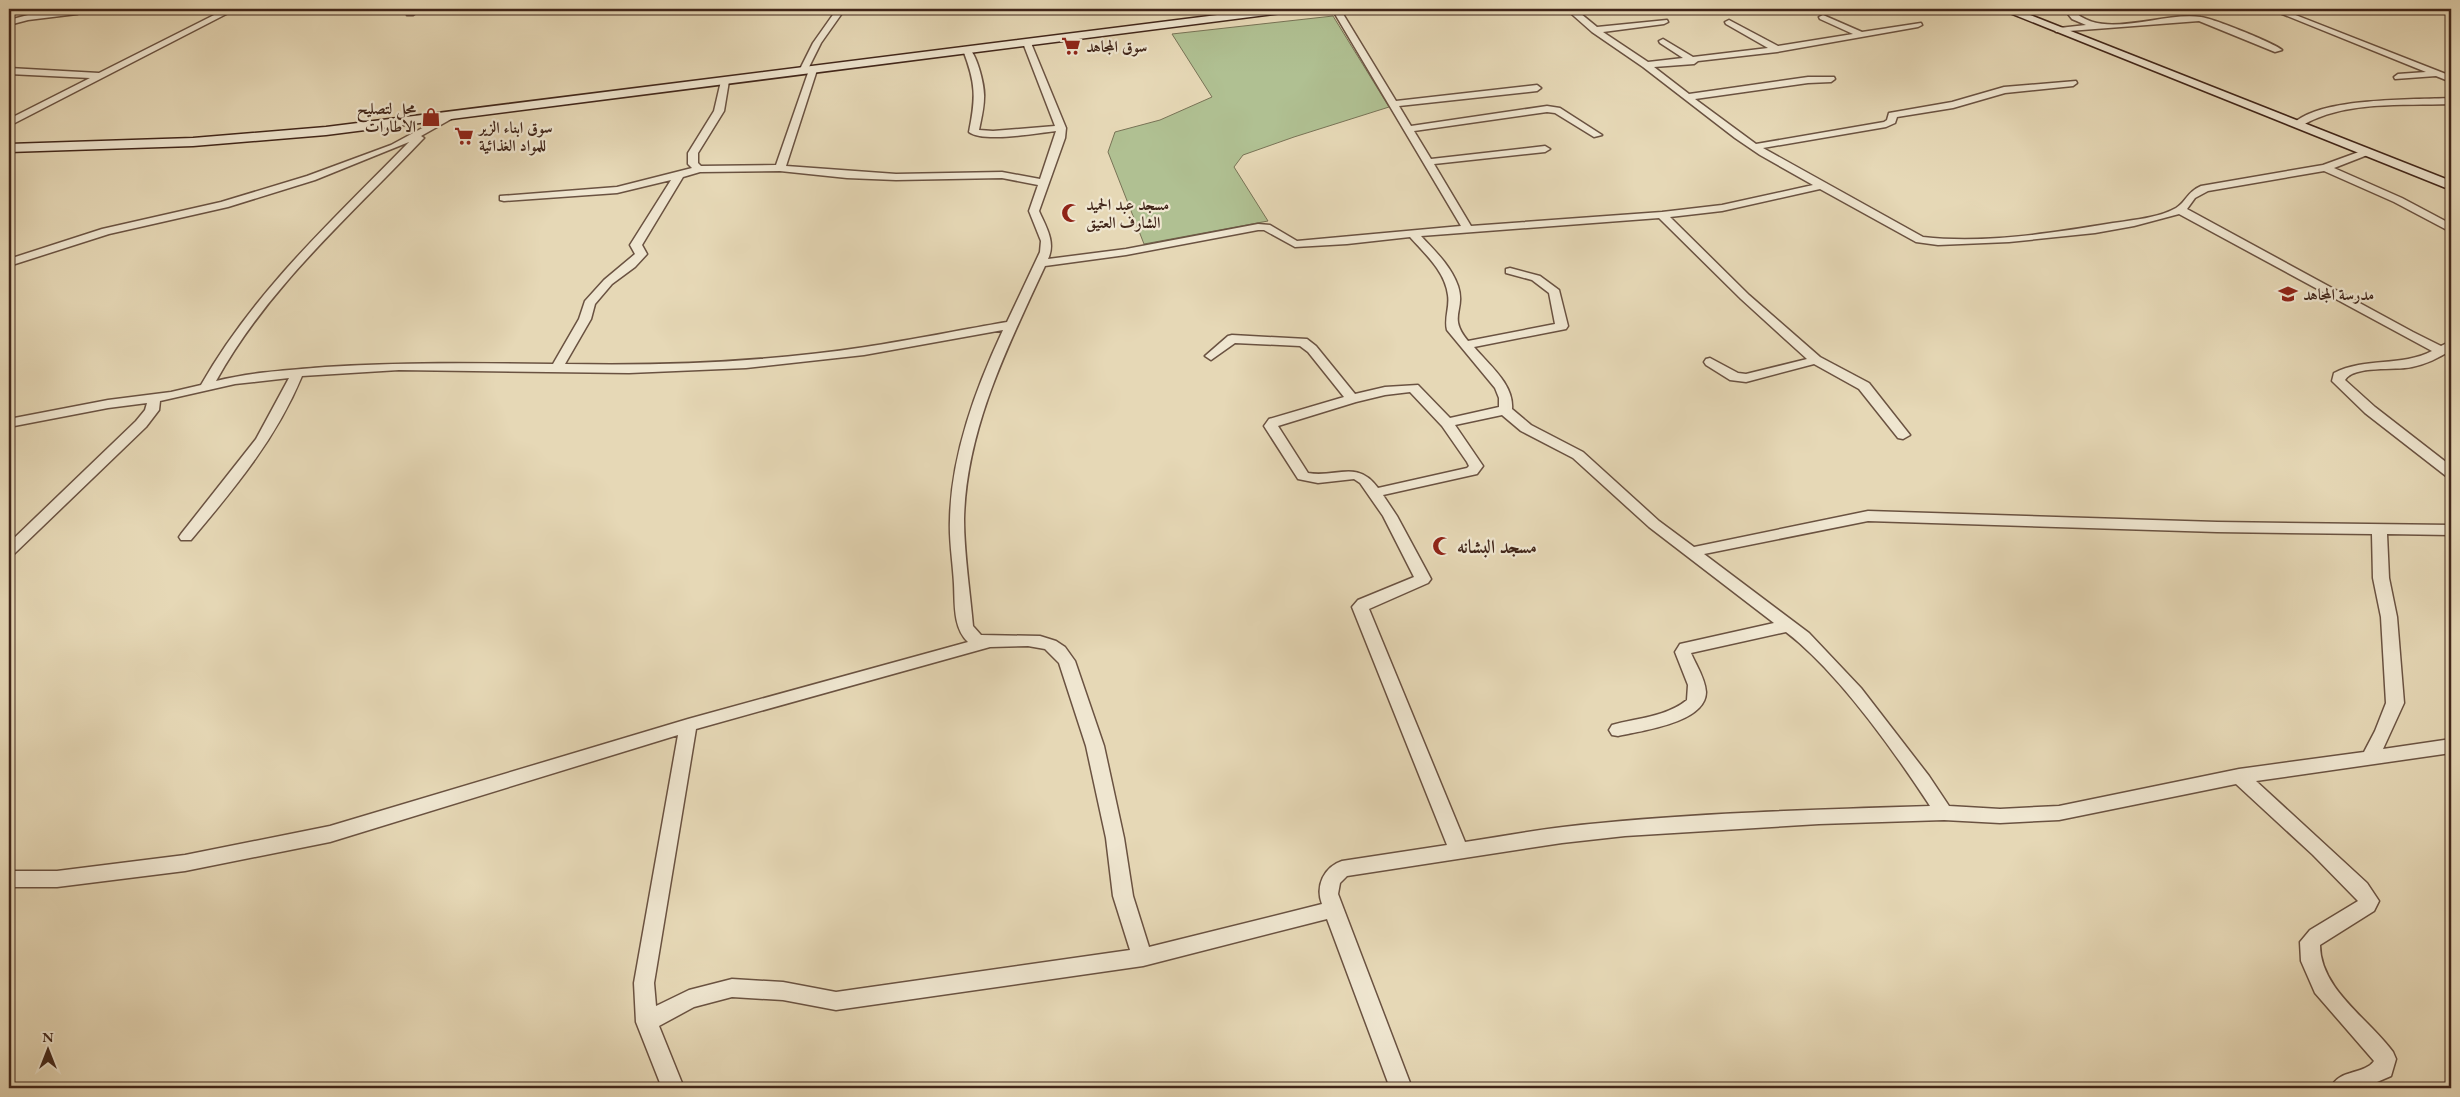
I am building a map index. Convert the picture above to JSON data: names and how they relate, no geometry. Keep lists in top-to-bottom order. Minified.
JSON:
{"places":{"supermarket":["سوق المجاهد","سوق ابناء الزير للمواد الغذائية"],"shop":["محل لتصليح الاطارات"],"mosque":["مسجد عبد الحميد الشارف العتيق","مسجد البشانه"],"school or university":["مدرسة المجاهد"]},"north":"top"}
